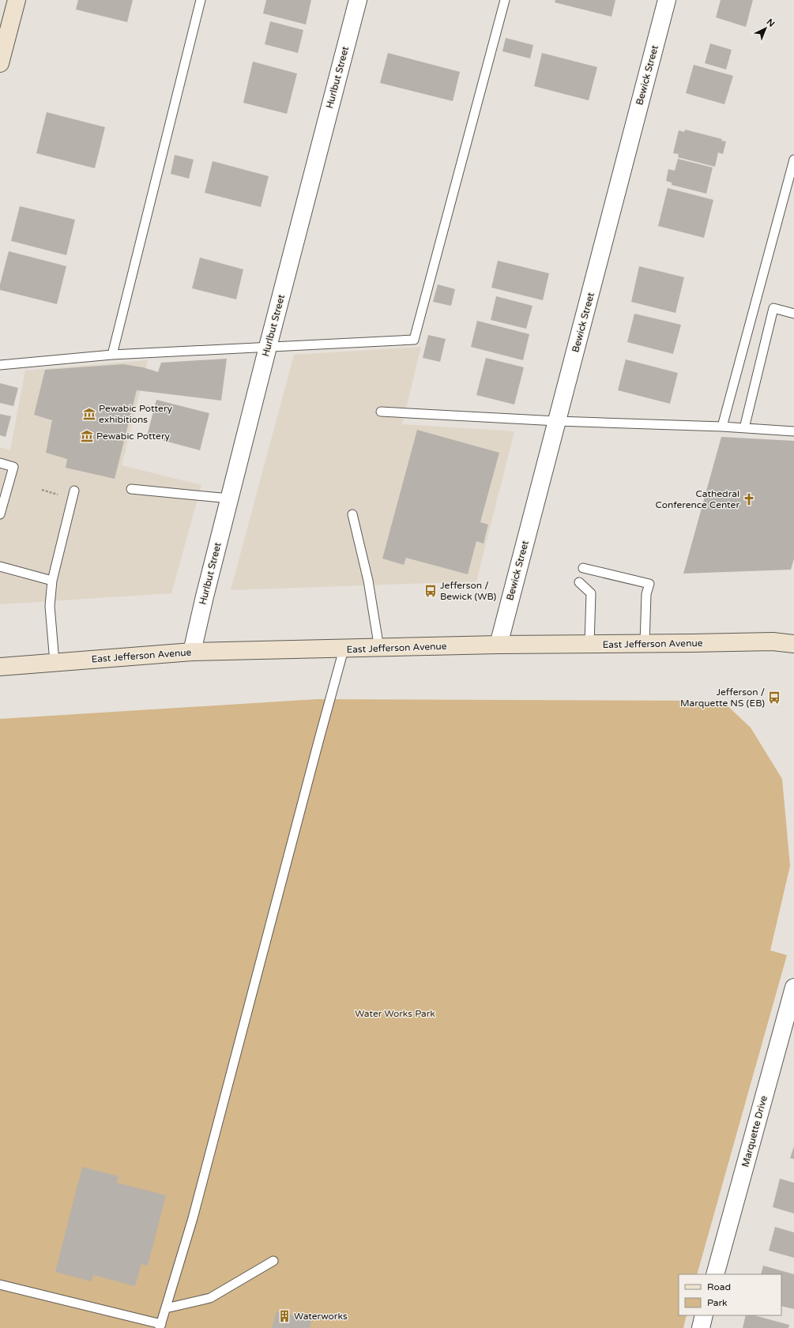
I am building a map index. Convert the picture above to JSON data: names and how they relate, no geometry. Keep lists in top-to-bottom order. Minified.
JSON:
{"streets":{"main road":["East Jefferson Avenue"],"street":["Bewick Street","Hurlbut Street","Marquette Drive"]},"crossings":[["Bewick Street","East Jefferson Avenue"],["Hurlbut Street","East Jefferson Avenue"]],"parks":["Water Works Park"],"places":{"museum":["Pewabic Pottery exhibitions","Pewabic Pottery"],"church":["Cathedral Conference Center"],"bus stop":["Jefferson / Bewick (WB)","Jefferson / Marquette NS (EB)"],"building":["Waterworks"]},"legend":["Road","Park"],"north":"top right"}
